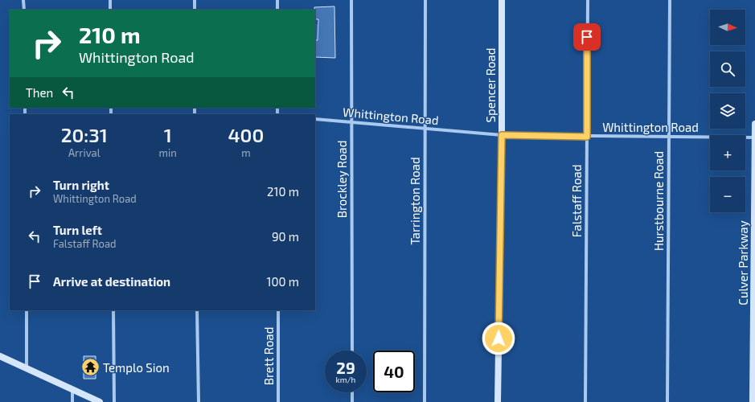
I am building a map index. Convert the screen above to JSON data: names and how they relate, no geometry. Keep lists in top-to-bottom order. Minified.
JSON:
{"streets":{"street":["Spencer Road","Whittington Road","Brockley Road","Tarrington Road","Falstaff Road","Hurstbourne Road","Culver Parkway","Brett Road"]},"crossings":[["Spencer Road","Whittington Road"],["Whittington Road","Brockley Road"],["Whittington Road","Tarrington Road"],["Whittington Road","Falstaff Road"],["Whittington Road","Hurstbourne Road"],["Whittington Road","Culver Parkway"]],"places":{"temple":["Templo Sion"]},"north":"right","page":{"map_buttons":["+","−"],"turn":["210 m","Whittington Road"],"then":"Then","eta":["20:31","Arrival","1","min","400","m"],"list":[{"name":"Turn right","note":"Whittington Road","value":"210 m"},{"name":"Turn left","note":"Falstaff Road","value":"90 m"},{"name":"Arrive at destination","value":"100 m"}],"speed":"29 km/h","limit":"40"}}
